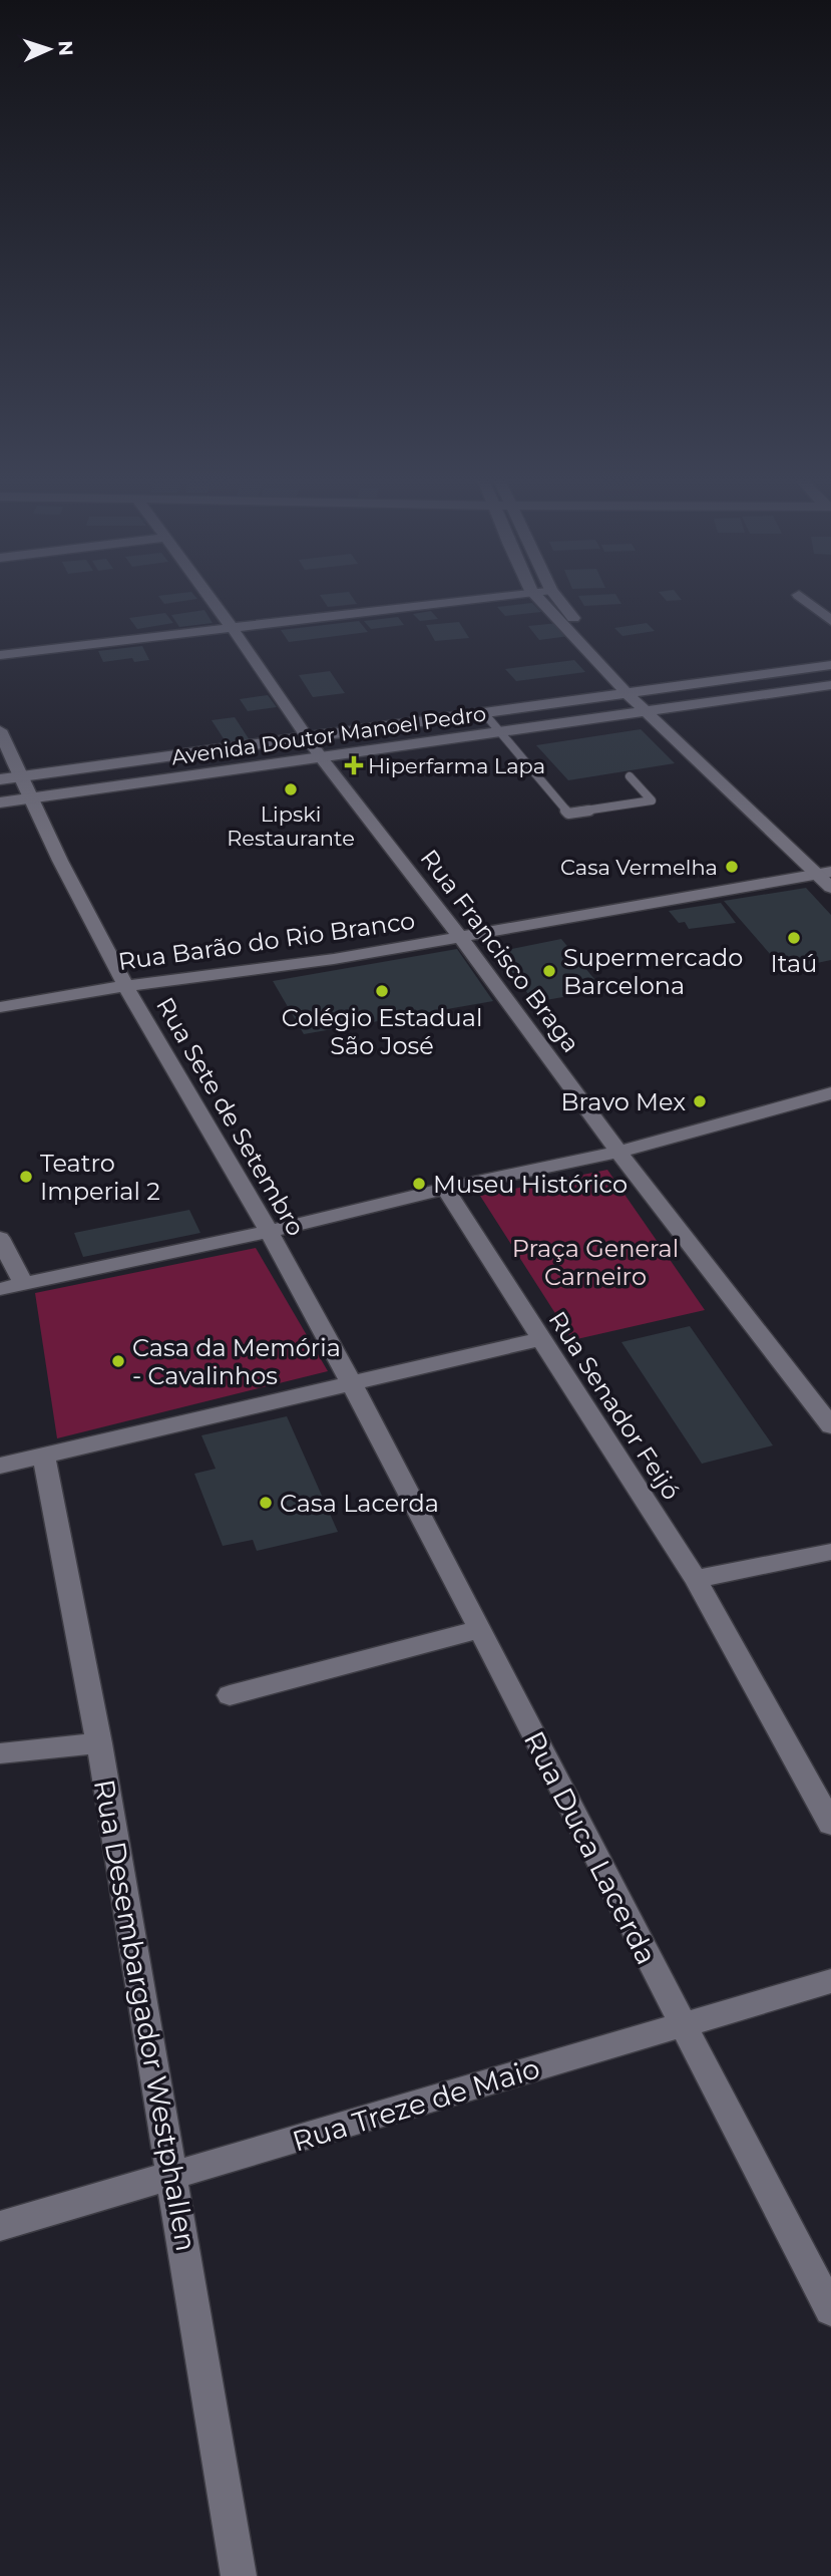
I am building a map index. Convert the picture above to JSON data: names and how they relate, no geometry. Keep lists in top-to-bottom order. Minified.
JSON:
{"streets":{"street":["Avenida Doutor Manoel Pedro","Rua Barão do Rio Branco","Rua Francisco Braga","Rua Sete de Setembro","Rua Senador Feijó","Rua Duca Lacerda","Rua Desembargador Westphallen","Rua Treze de Maio"]},"crossings":[["Avenida Doutor Manoel Pedro","Rua Francisco Braga"],["Avenida Doutor Manoel Pedro","Rua Sete de Setembro"],["Rua Barão do Rio Branco","Rua Francisco Braga"],["Rua Barão do Rio Branco","Rua Sete de Setembro"],["Rua Sete de Setembro","Rua Duca Lacerda"],["Rua Duca Lacerda","Rua Treze de Maio"],["Rua Desembargador Westphallen","Rua Treze de Maio"]],"parks":["Praça General Carneiro"],"places":{"health":["Hiperfarma Lapa"],"other":["Lipski Restaurante","Casa Vermelha","Itaú","Supermercado Barcelona","Colégio Estadual São José","Bravo Mex","Teatro Imperial 2","Museu Histórico","Casa da Memória - Cavalinhos","Casa Lacerda"]},"north":"right"}
